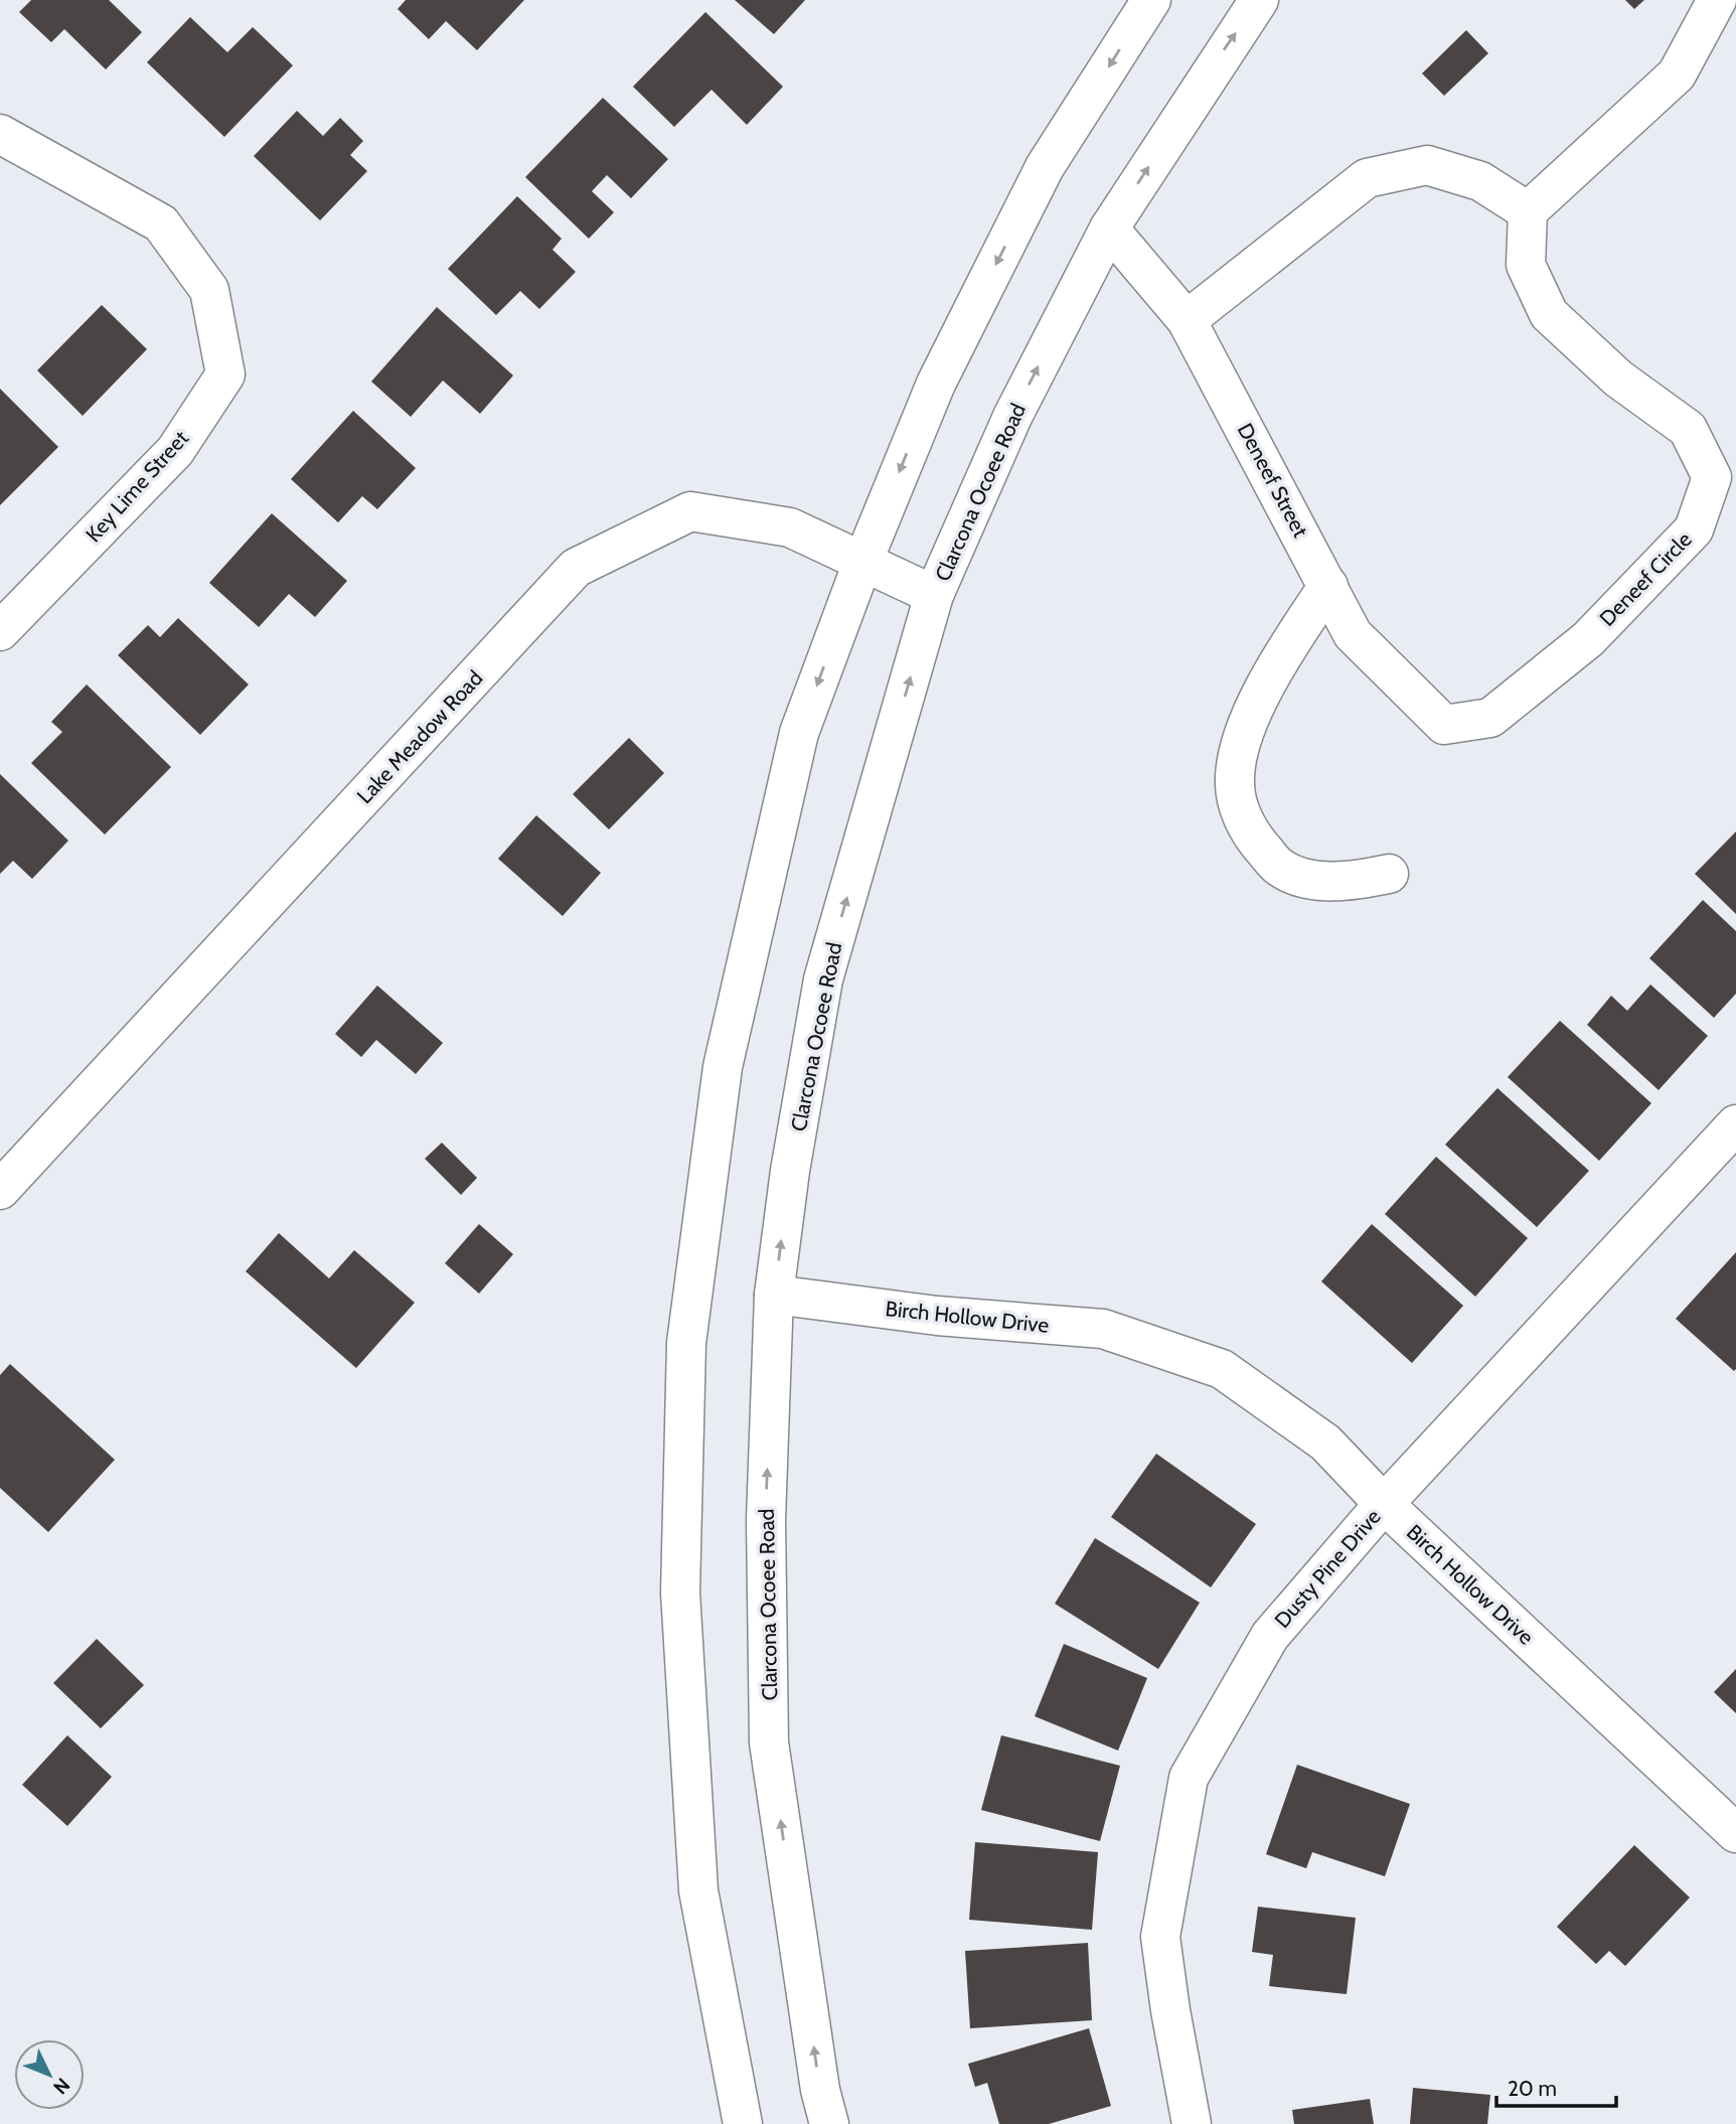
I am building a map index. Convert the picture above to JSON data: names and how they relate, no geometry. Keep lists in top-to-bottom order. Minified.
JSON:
{"streets":{"street":["Deneef Street","Key Lime Street","Clarcona Ocoee Road","Deneef Circle","Lake Meadow Road","Birch Hollow Drive","Dusty Pine Drive"]},"crossings":[["Deneef Street","Clarcona Ocoee Road"],["Deneef Street","Deneef Circle"],["Clarcona Ocoee Road","Lake Meadow Road"],["Clarcona Ocoee Road","Birch Hollow Drive"],["Birch Hollow Drive","Dusty Pine Drive"]],"scale_bar":"20 m","north":"bottom right"}
